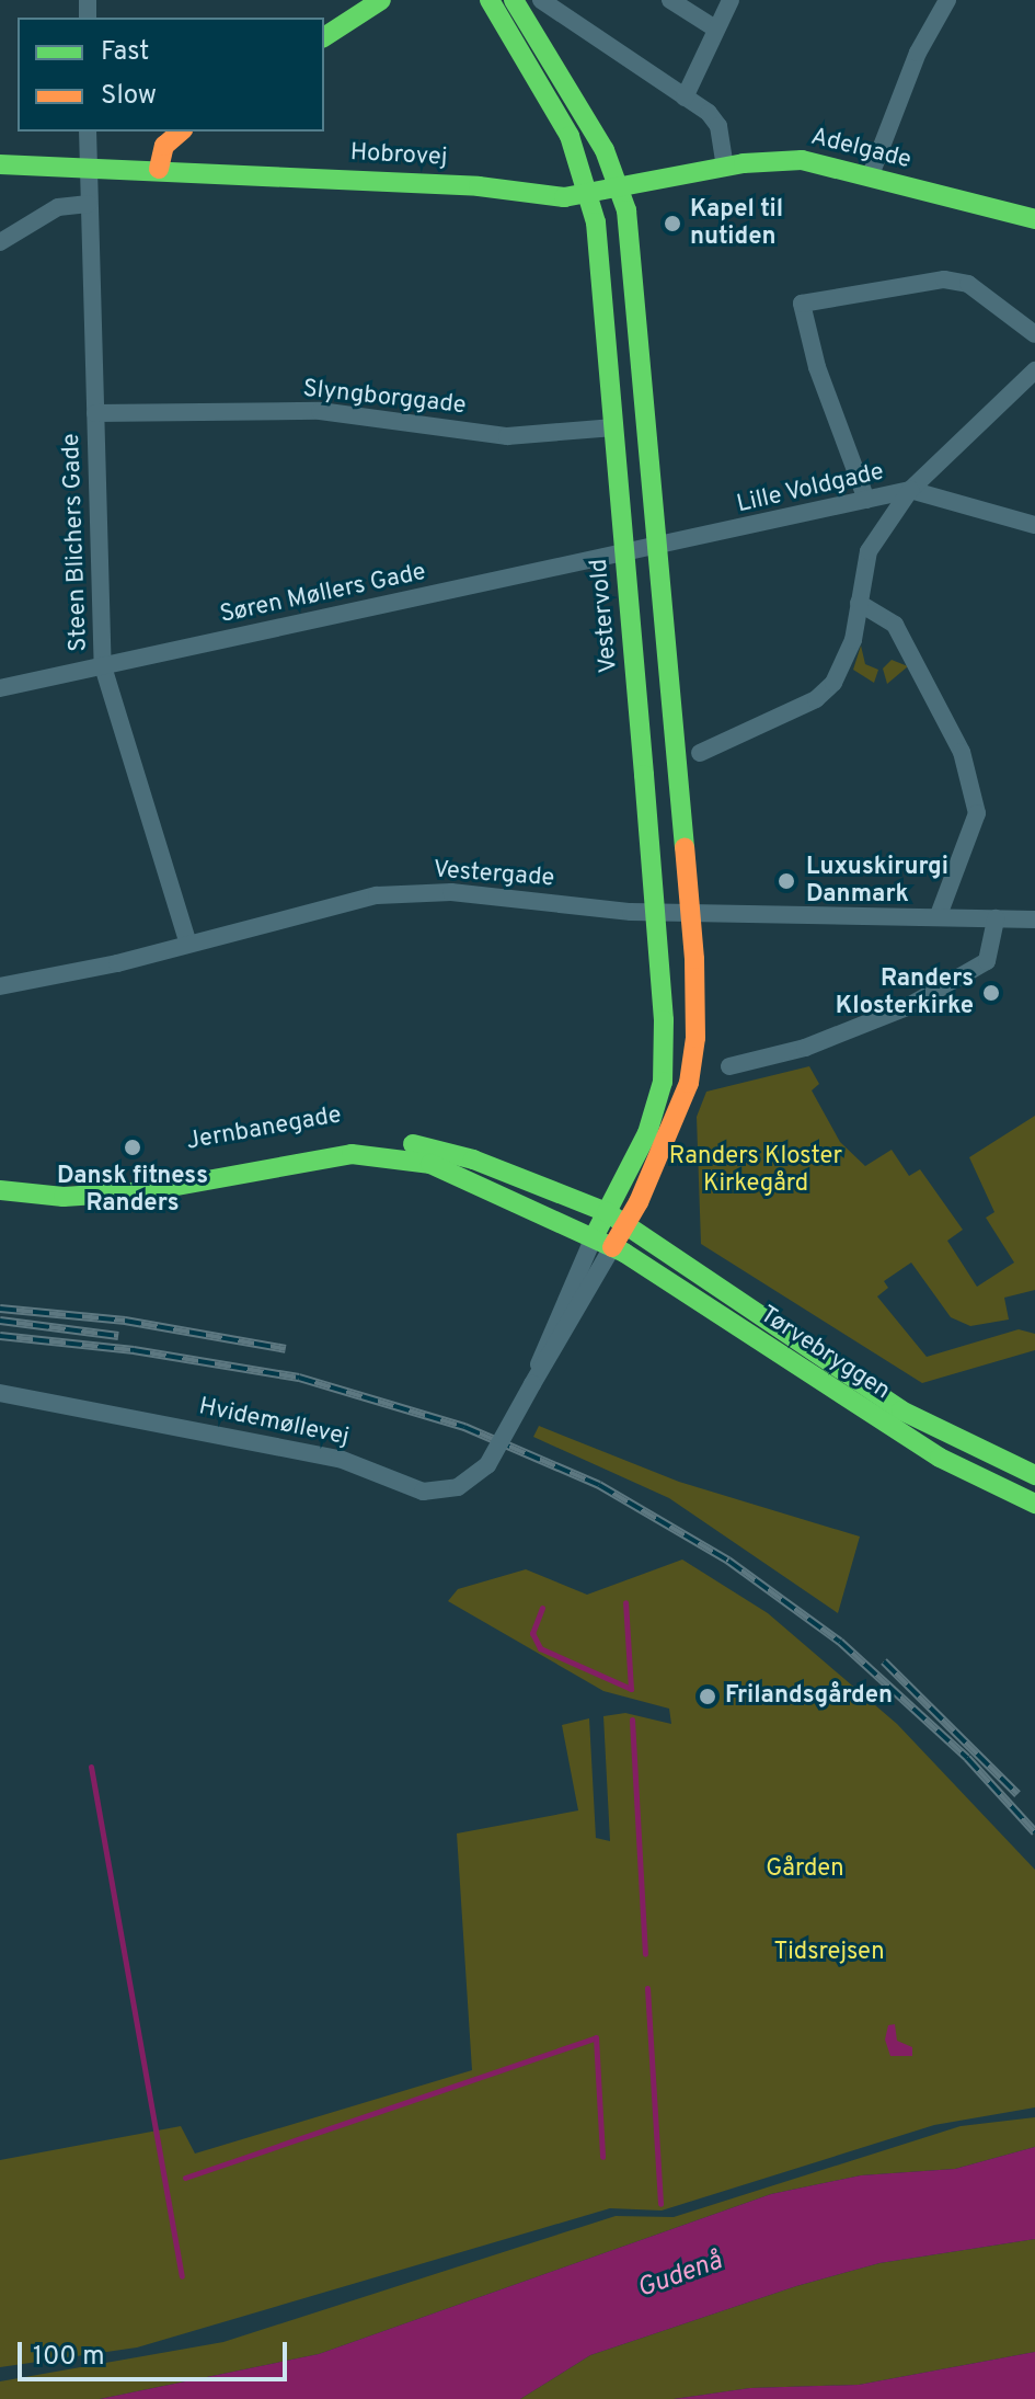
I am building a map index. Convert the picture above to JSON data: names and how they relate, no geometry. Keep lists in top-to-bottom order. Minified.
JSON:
{"streets":{"main road":["Adelgade","Hobrovej","Vestervold","Jernbanegade","Tørvebryggen"],"street":["Slyngborggade","Lille Voldgade","Steen Blichers Gade","Søren Møllers Gade","Vestergade","Hvidemøllevej"]},"crossings":[["Adelgade","Hobrovej"],["Hobrovej","Steen Blichers Gade"],["Hobrovej","Vestervold"],["Slyngborggade","Steen Blichers Gade"],["Slyngborggade","Vestervold"],["Lille Voldgade","Søren Møllers Gade"],["Steen Blichers Gade","Søren Møllers Gade"],["Steen Blichers Gade","Vestergade"],["Søren Møllers Gade","Vestervold"],["Vestervold","Vestergade"],["Vestervold","Jernbanegade"],["Vestervold","Tørvebryggen"],["Vestervold","Hvidemøllevej"],["Jernbanegade","Tørvebryggen"],["Jernbanegade","Hvidemøllevej"],["Tørvebryggen","Hvidemøllevej"]],"water":["Gudenå"],"parks":["Randers Kloster Kirkegård","Gården","Tidsrejsen"],"places":["Kapel til nutiden","Luxuskirurgi Danmark","Randers Klosterkirke","Dansk fitness Randers","Frilandsgården"],"legend":["Fast","Slow"],"scale_bar":"100 m"}
